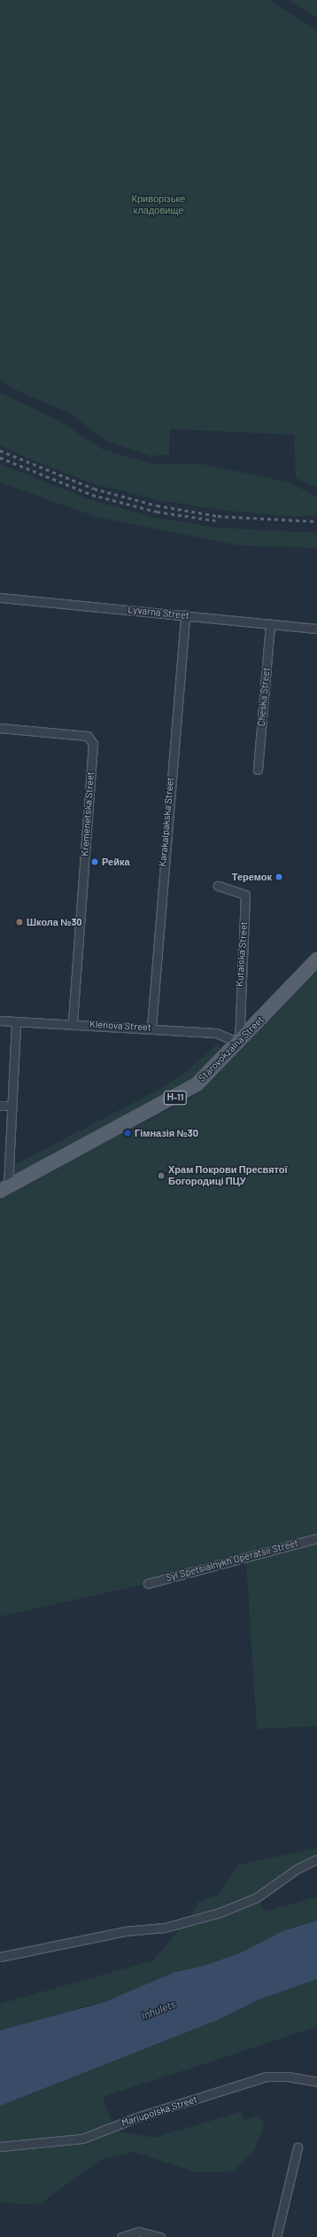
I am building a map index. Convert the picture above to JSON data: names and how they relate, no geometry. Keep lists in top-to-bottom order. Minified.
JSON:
{"streets":{"main road":["Starovokzalna Street","Н-11"],"street":["Lyvarna Street","Cheska Street","Kremenetska Street","Karakalpakska Street","Kutaiska Street","Klenova Street","Syl Spetsialnykh Operatsii Street","Mariupolska Street"]},"crossings":[["Lyvarna Street","Cheska Street"],["Lyvarna Street","Karakalpakska Street"],["Kremenetska Street","Klenova Street"],["Karakalpakska Street","Klenova Street"],["Kutaiska Street","Klenova Street"],["Kutaiska Street","Starovokzalna Street"],["Klenova Street","Starovokzalna Street"]],"water":["Inhulets"],"parks":["Криворізьке кладовище"],"places":["Рейка","Теремок","Школа №30","Гімназія №30","Храм Покрови Пресвятої Богородиці ПЦУ"]}
